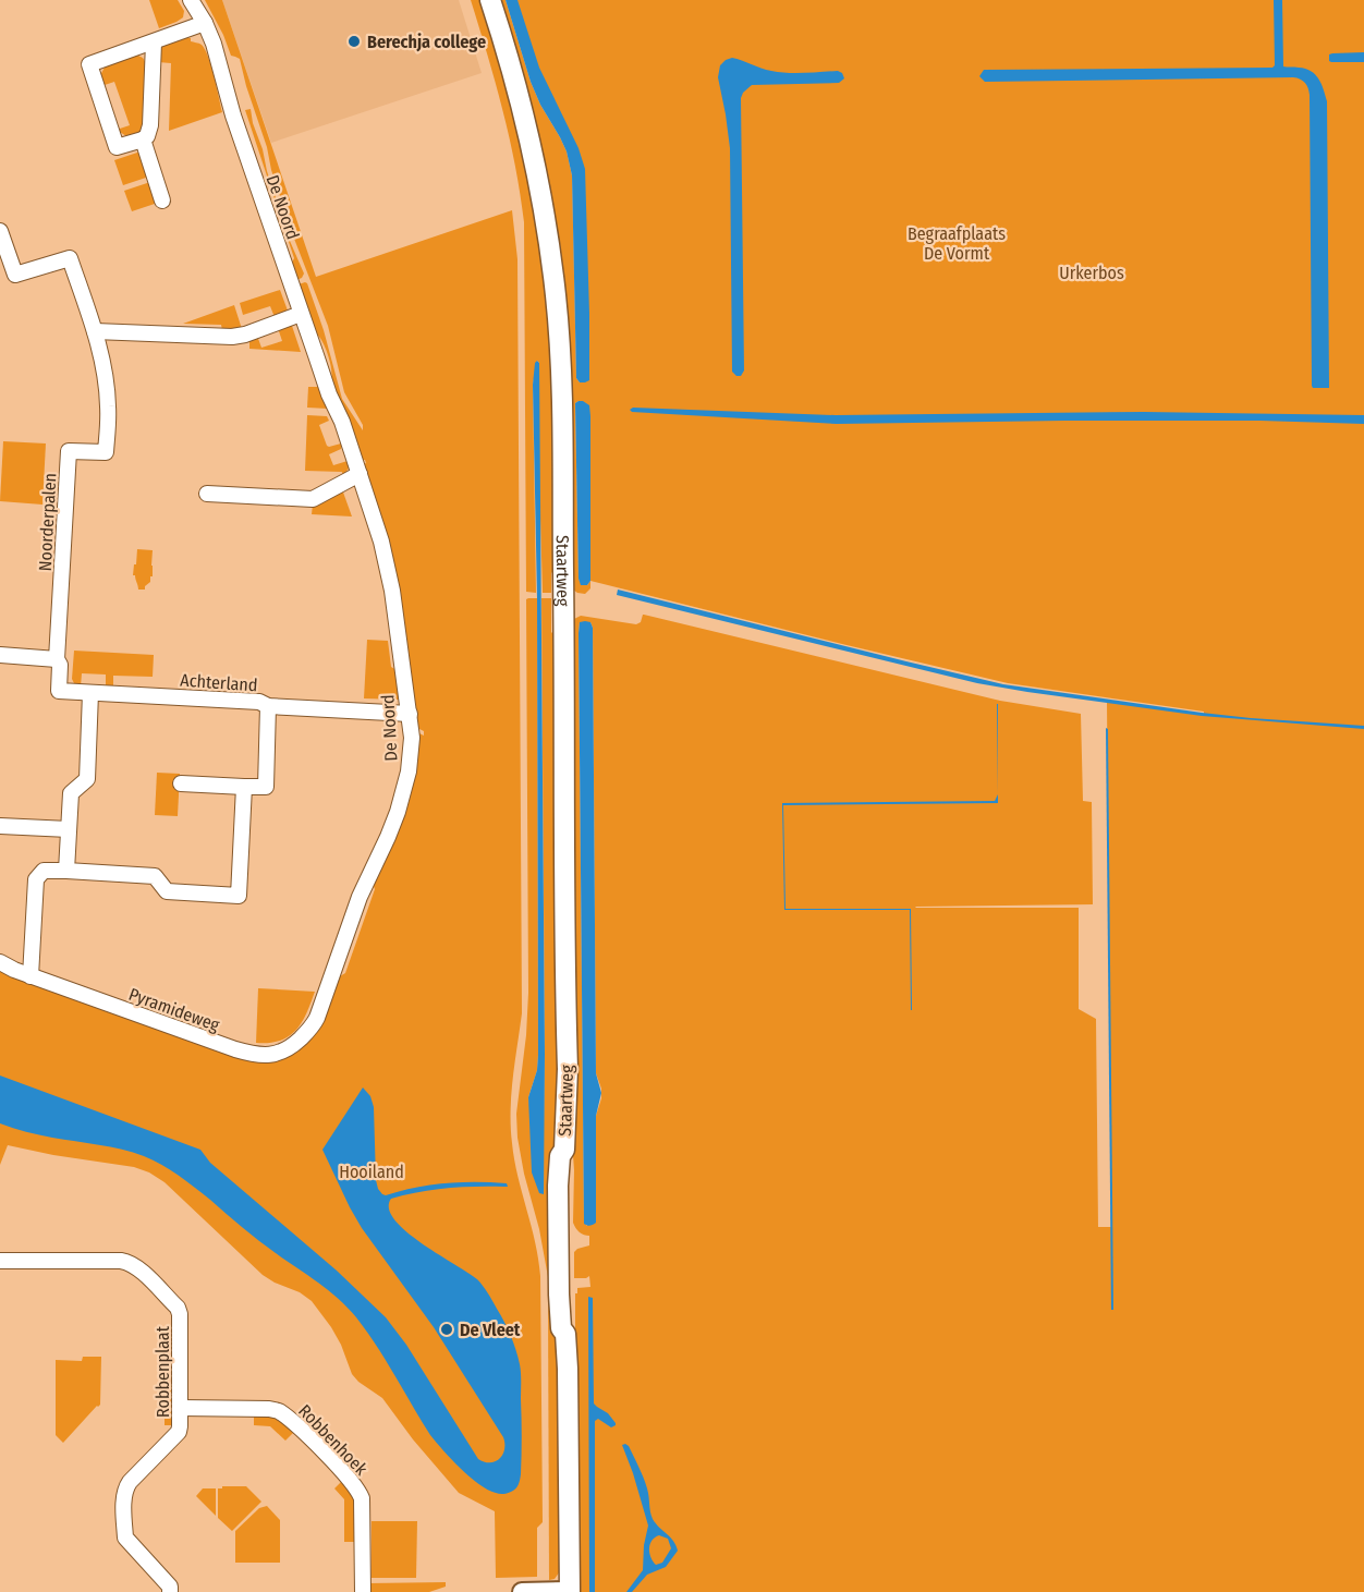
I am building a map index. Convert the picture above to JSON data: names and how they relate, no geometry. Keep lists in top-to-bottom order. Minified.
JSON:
{"streets":{"main road":["Staartweg"],"street":["De Noord","Noorderpalen","Achterland","Pyramideweg","Robbenplaat","Robbenhoek"]},"crossings":[["De Noord","Achterland"],["De Noord","Pyramideweg"],["Noorderpalen","Achterland"],["Robbenplaat","Robbenhoek"]],"parks":["Begraafplaats De Vormt","Urkerbos","Hooiland"],"places":["Berechja college","De Vleet"]}
